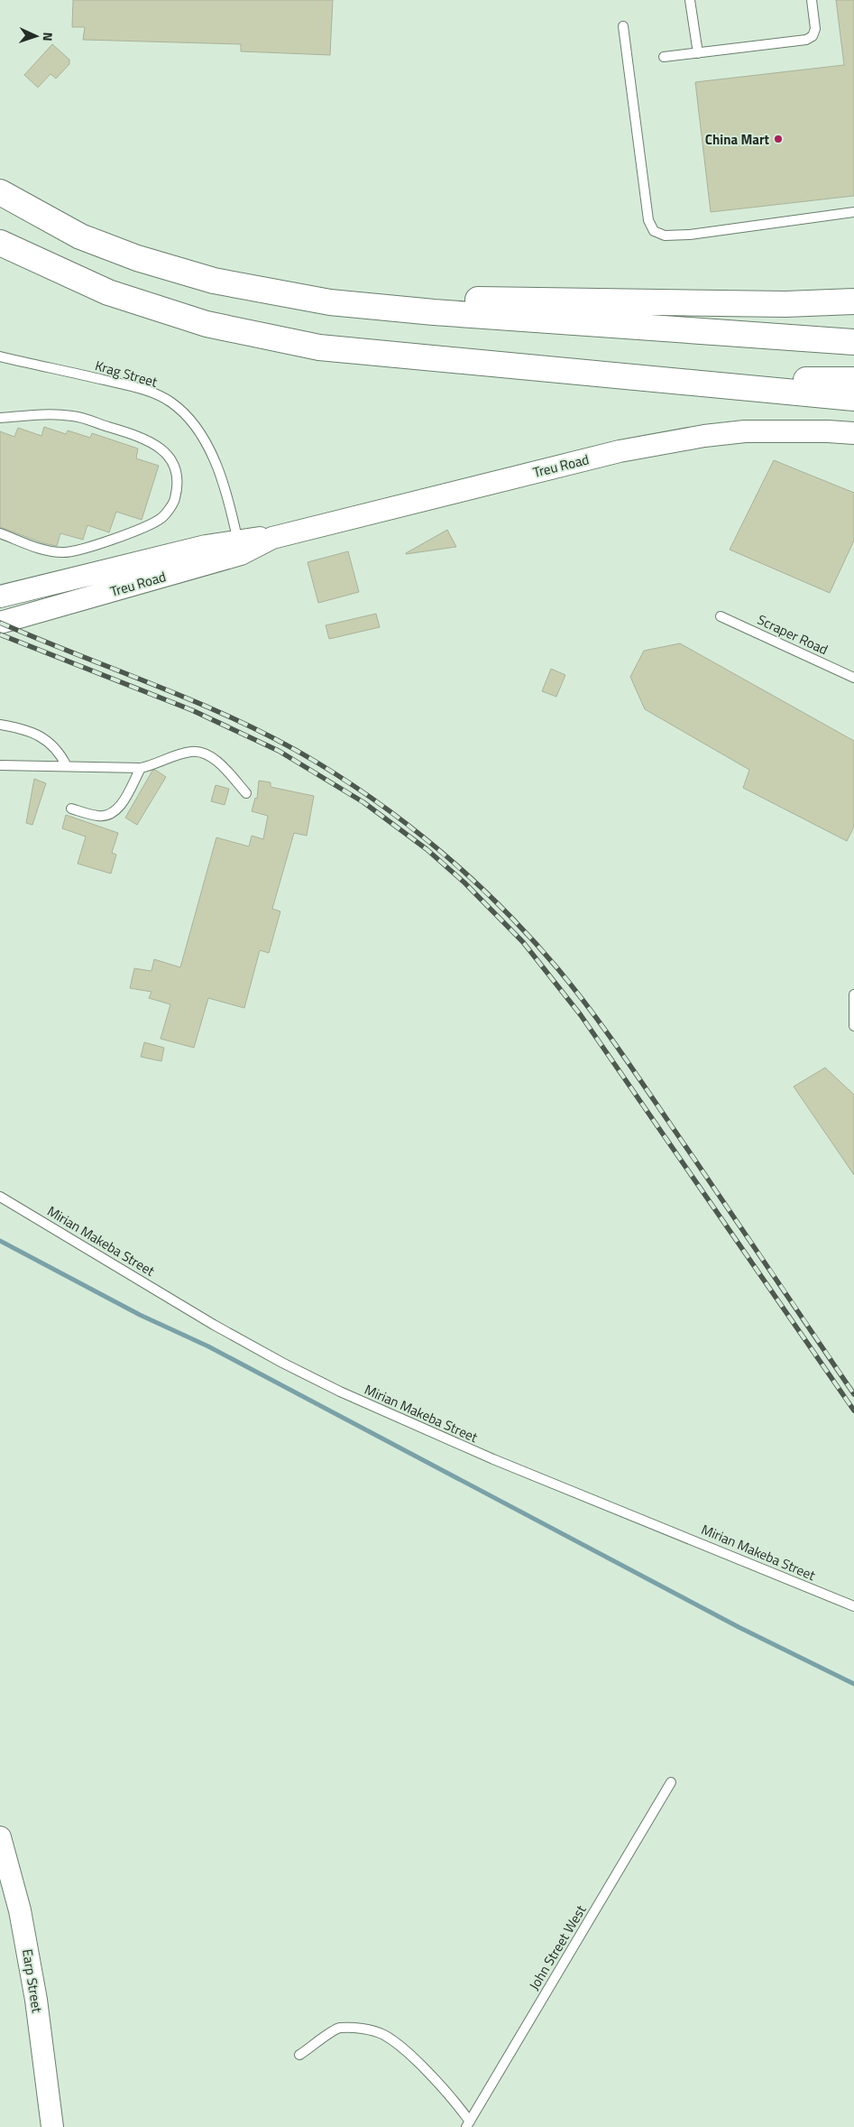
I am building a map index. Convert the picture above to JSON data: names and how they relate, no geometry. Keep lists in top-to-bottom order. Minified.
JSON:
{"streets":{"street":["Treu Road","Earp Street"],"lane":["Krag Street","Scraper Road","Mirian Makeba Street","John Street West"]},"crossings":[["Krag Street","Treu Road"]],"places":["China Mart"],"north":"right"}
